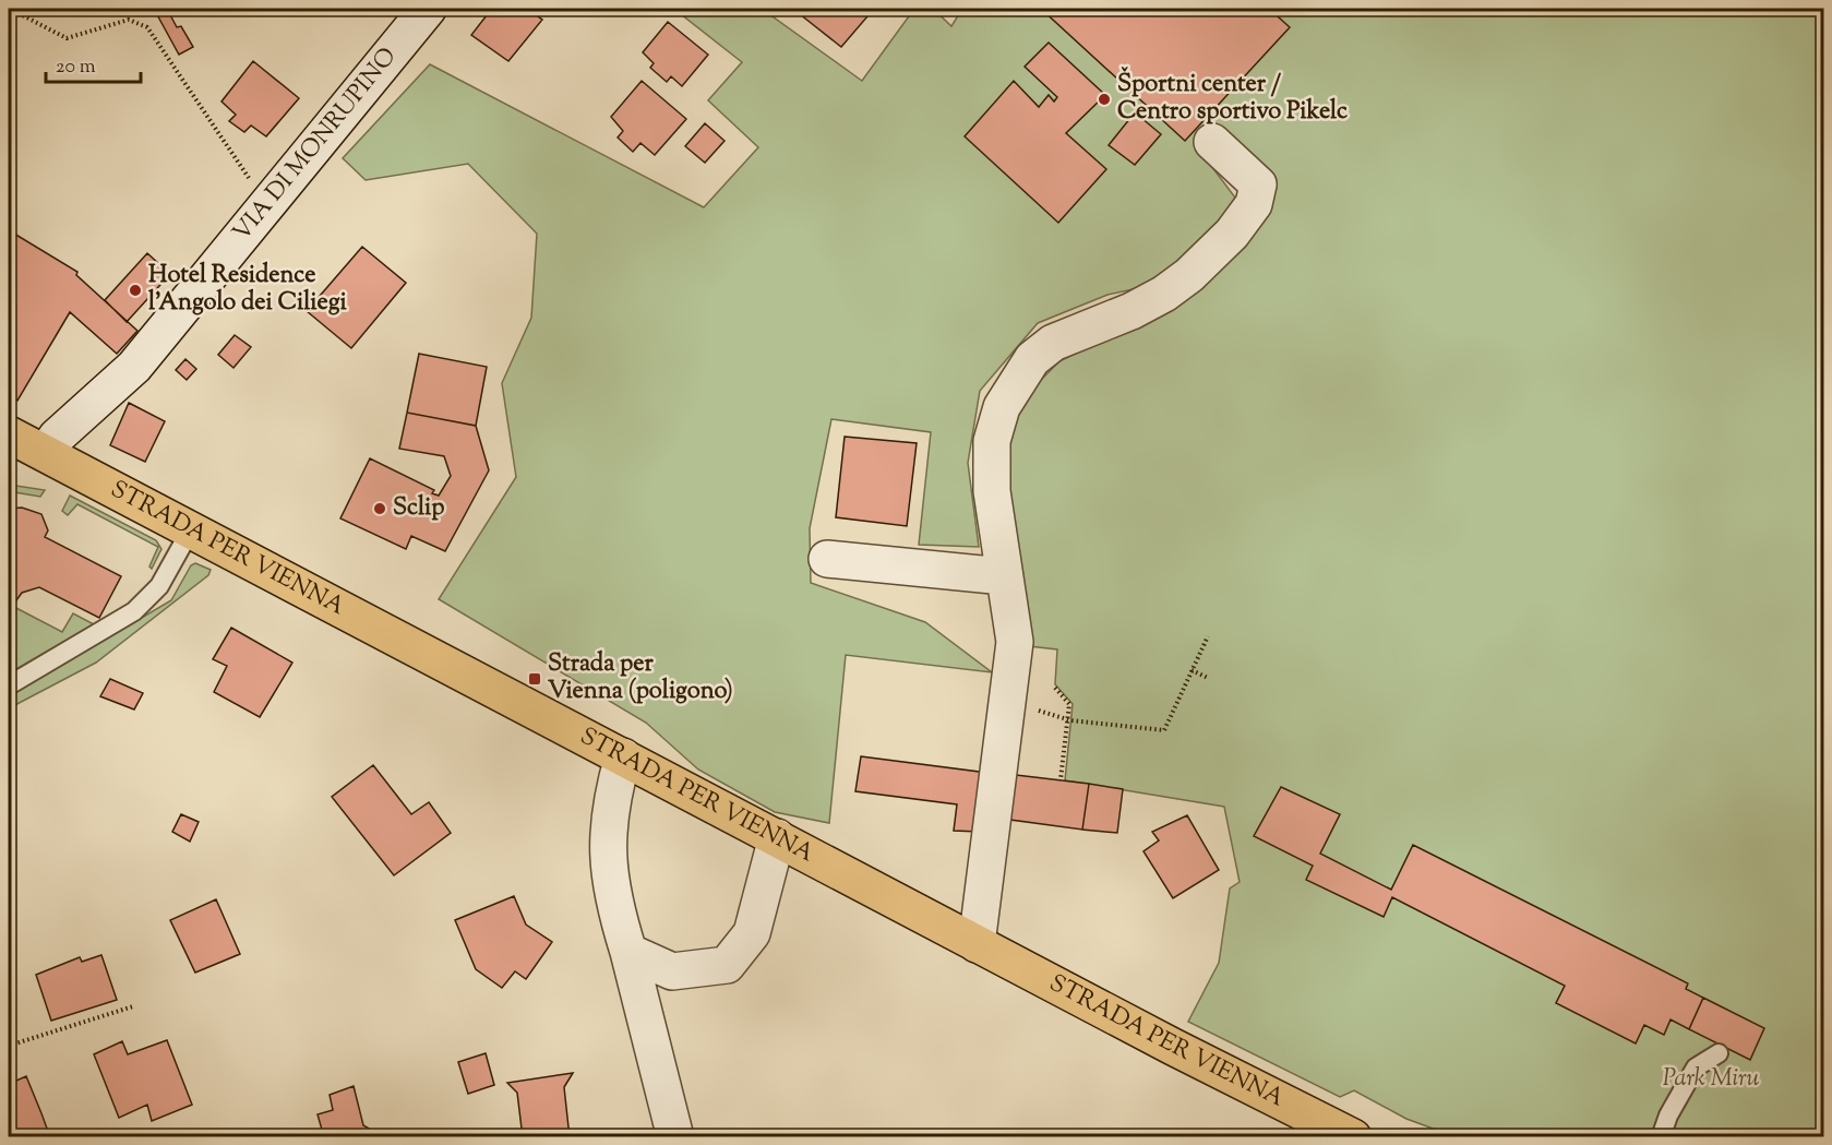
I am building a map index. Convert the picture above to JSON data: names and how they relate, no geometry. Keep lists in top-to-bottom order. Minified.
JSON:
{"streets":{"main road":["STRADA PER VIENNA"],"street":["VIA DI MONRUPINO"]},"crossings":[["VIA DI MONRUPINO","STRADA PER VIENNA"]],"parks":["Park Miru"],"places":{"other":["Športni center / Centro sportivo Pikelc","Hotel Residence l'Angolo dei Ciliegi","Sclip"],"transit":["Strada per Vienna (poligono)"]},"scale_bar":"20 m"}
